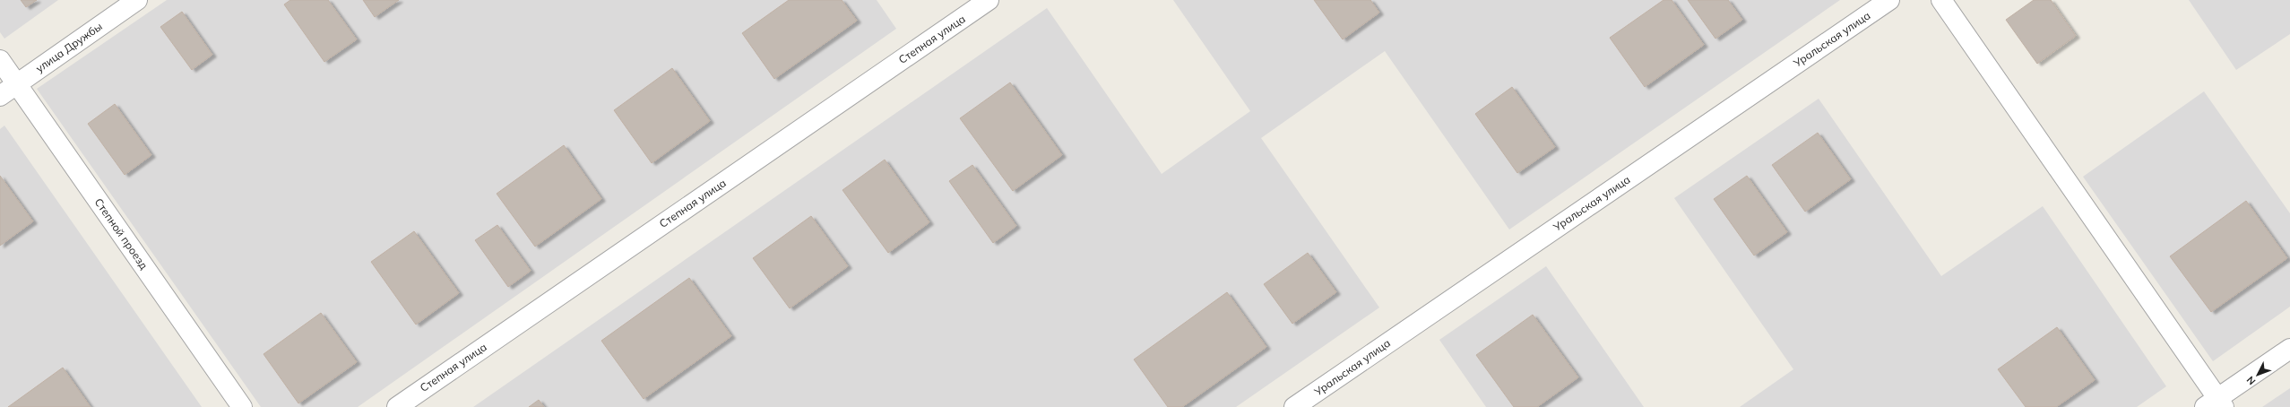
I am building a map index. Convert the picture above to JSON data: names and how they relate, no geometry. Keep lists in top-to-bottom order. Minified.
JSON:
{"streets":{"street":["Степная улица","Уральская улица","улица Дружбы","Степной проезд"]},"crossings":[["улица Дружбы","Степной проезд"]],"north":"bottom left"}
